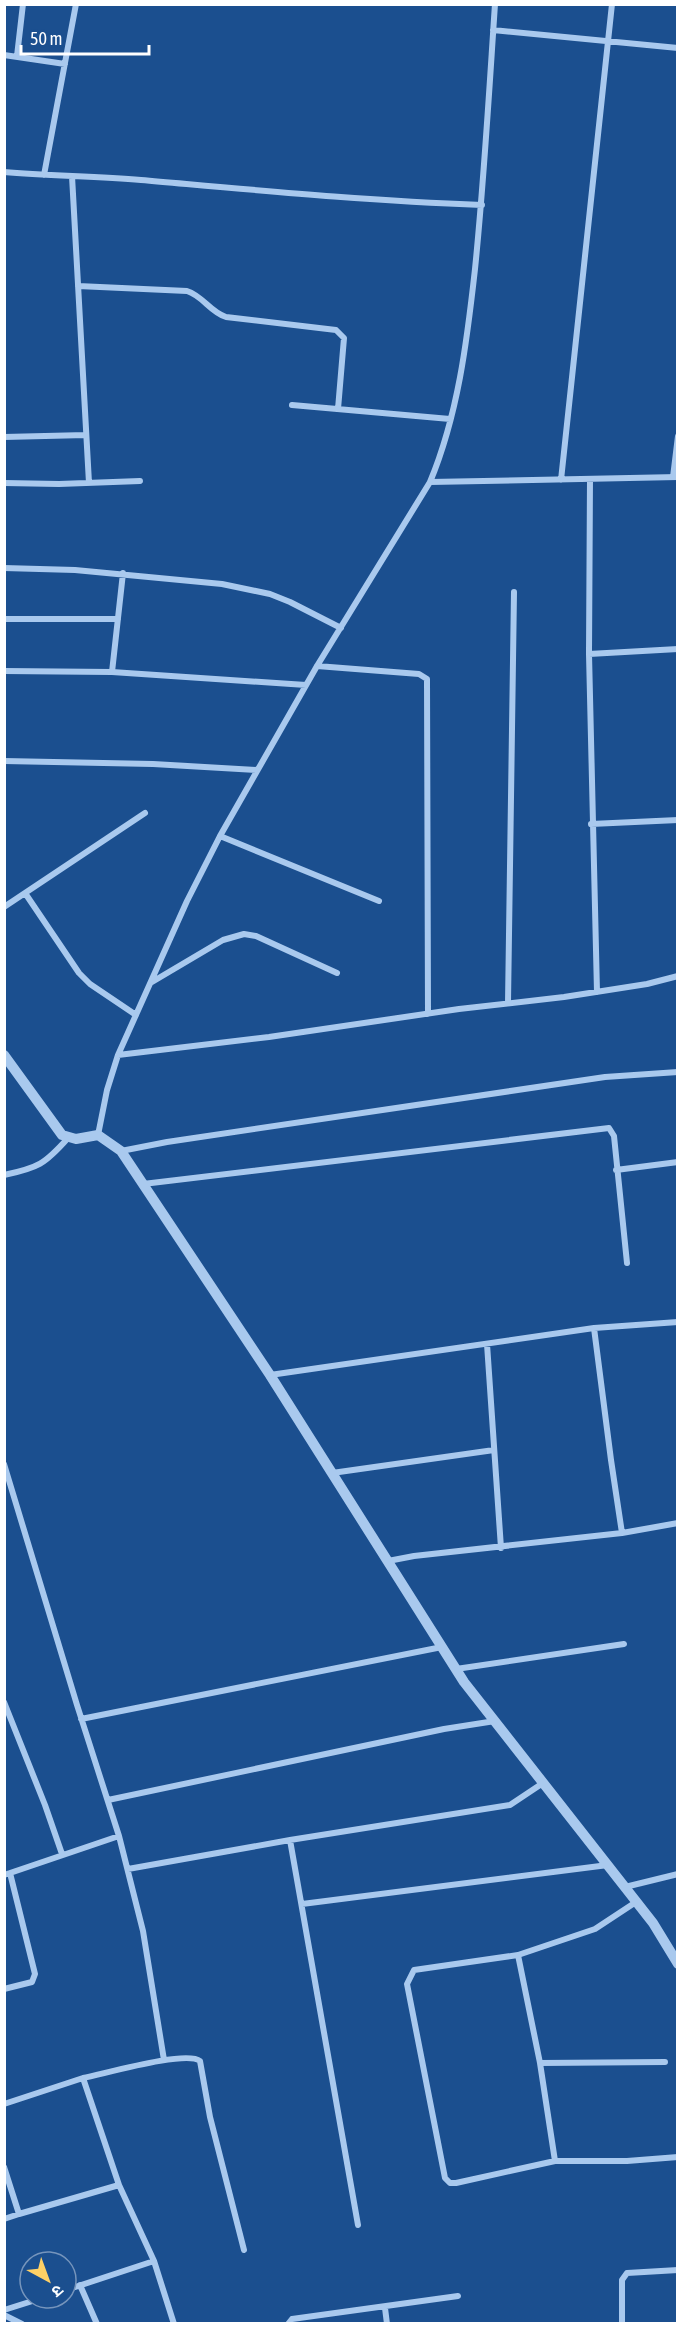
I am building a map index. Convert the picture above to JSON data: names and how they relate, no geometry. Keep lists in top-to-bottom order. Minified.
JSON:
{"scale_bar":"50 m","north":"bottom right"}
